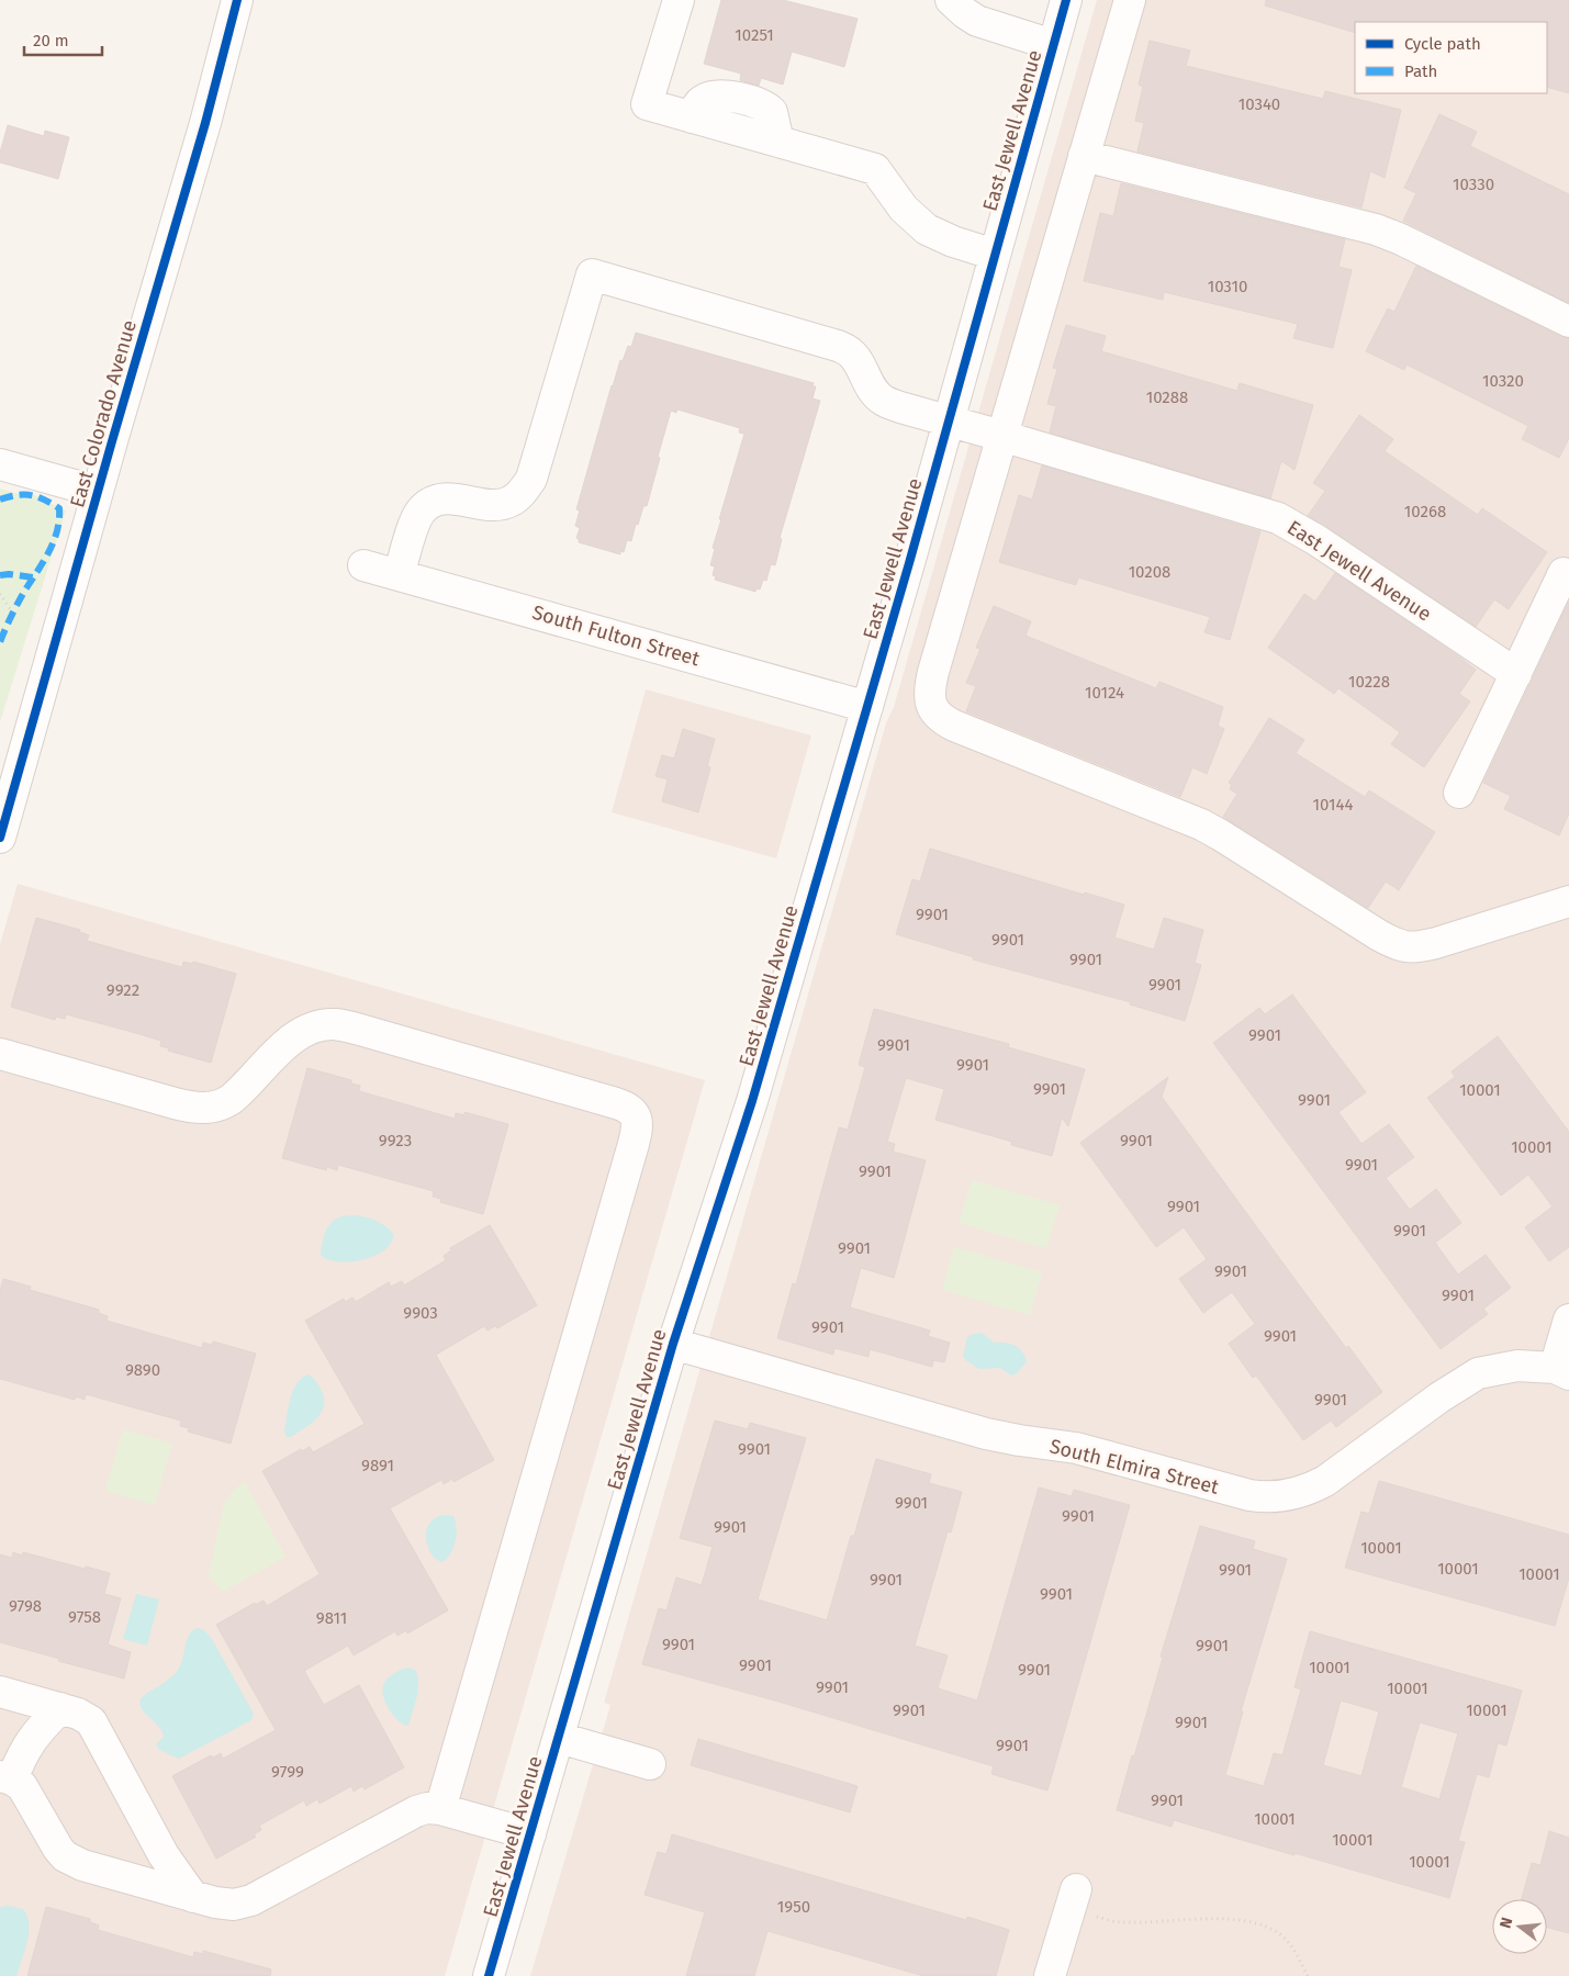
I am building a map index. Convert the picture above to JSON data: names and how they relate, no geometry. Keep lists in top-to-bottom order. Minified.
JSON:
{"streets":{"street":["East Jewell Avenue","East Colorado Avenue","South Fulton Street","South Elmira Street"]},"crossings":[["East Jewell Avenue","South Fulton Street"],["East Jewell Avenue","South Elmira Street"]],"house_numbers":["10251","10340","10330","10310","10320","10288","10268","10208","10228","10124","10144","9901","9901","9901","9901","9922","9901","9901","9901","9901","10001","9901","9923","9901","10001","9901","9901","9901","9901","9901","9901","9901","9903","9901","9901","9890","9901","9901","9891","9901","9901","9901","10001","10001","9901","10001","9901","9901","9798","9758","9811","9901","9901","9901","10001","9901","9901","10001","9901","10001","9901","9901","9799","9901","10001","10001","10001","1950"],"legend":["Cycle path","Path"],"scale_bar":"20 m","north":"left"}
